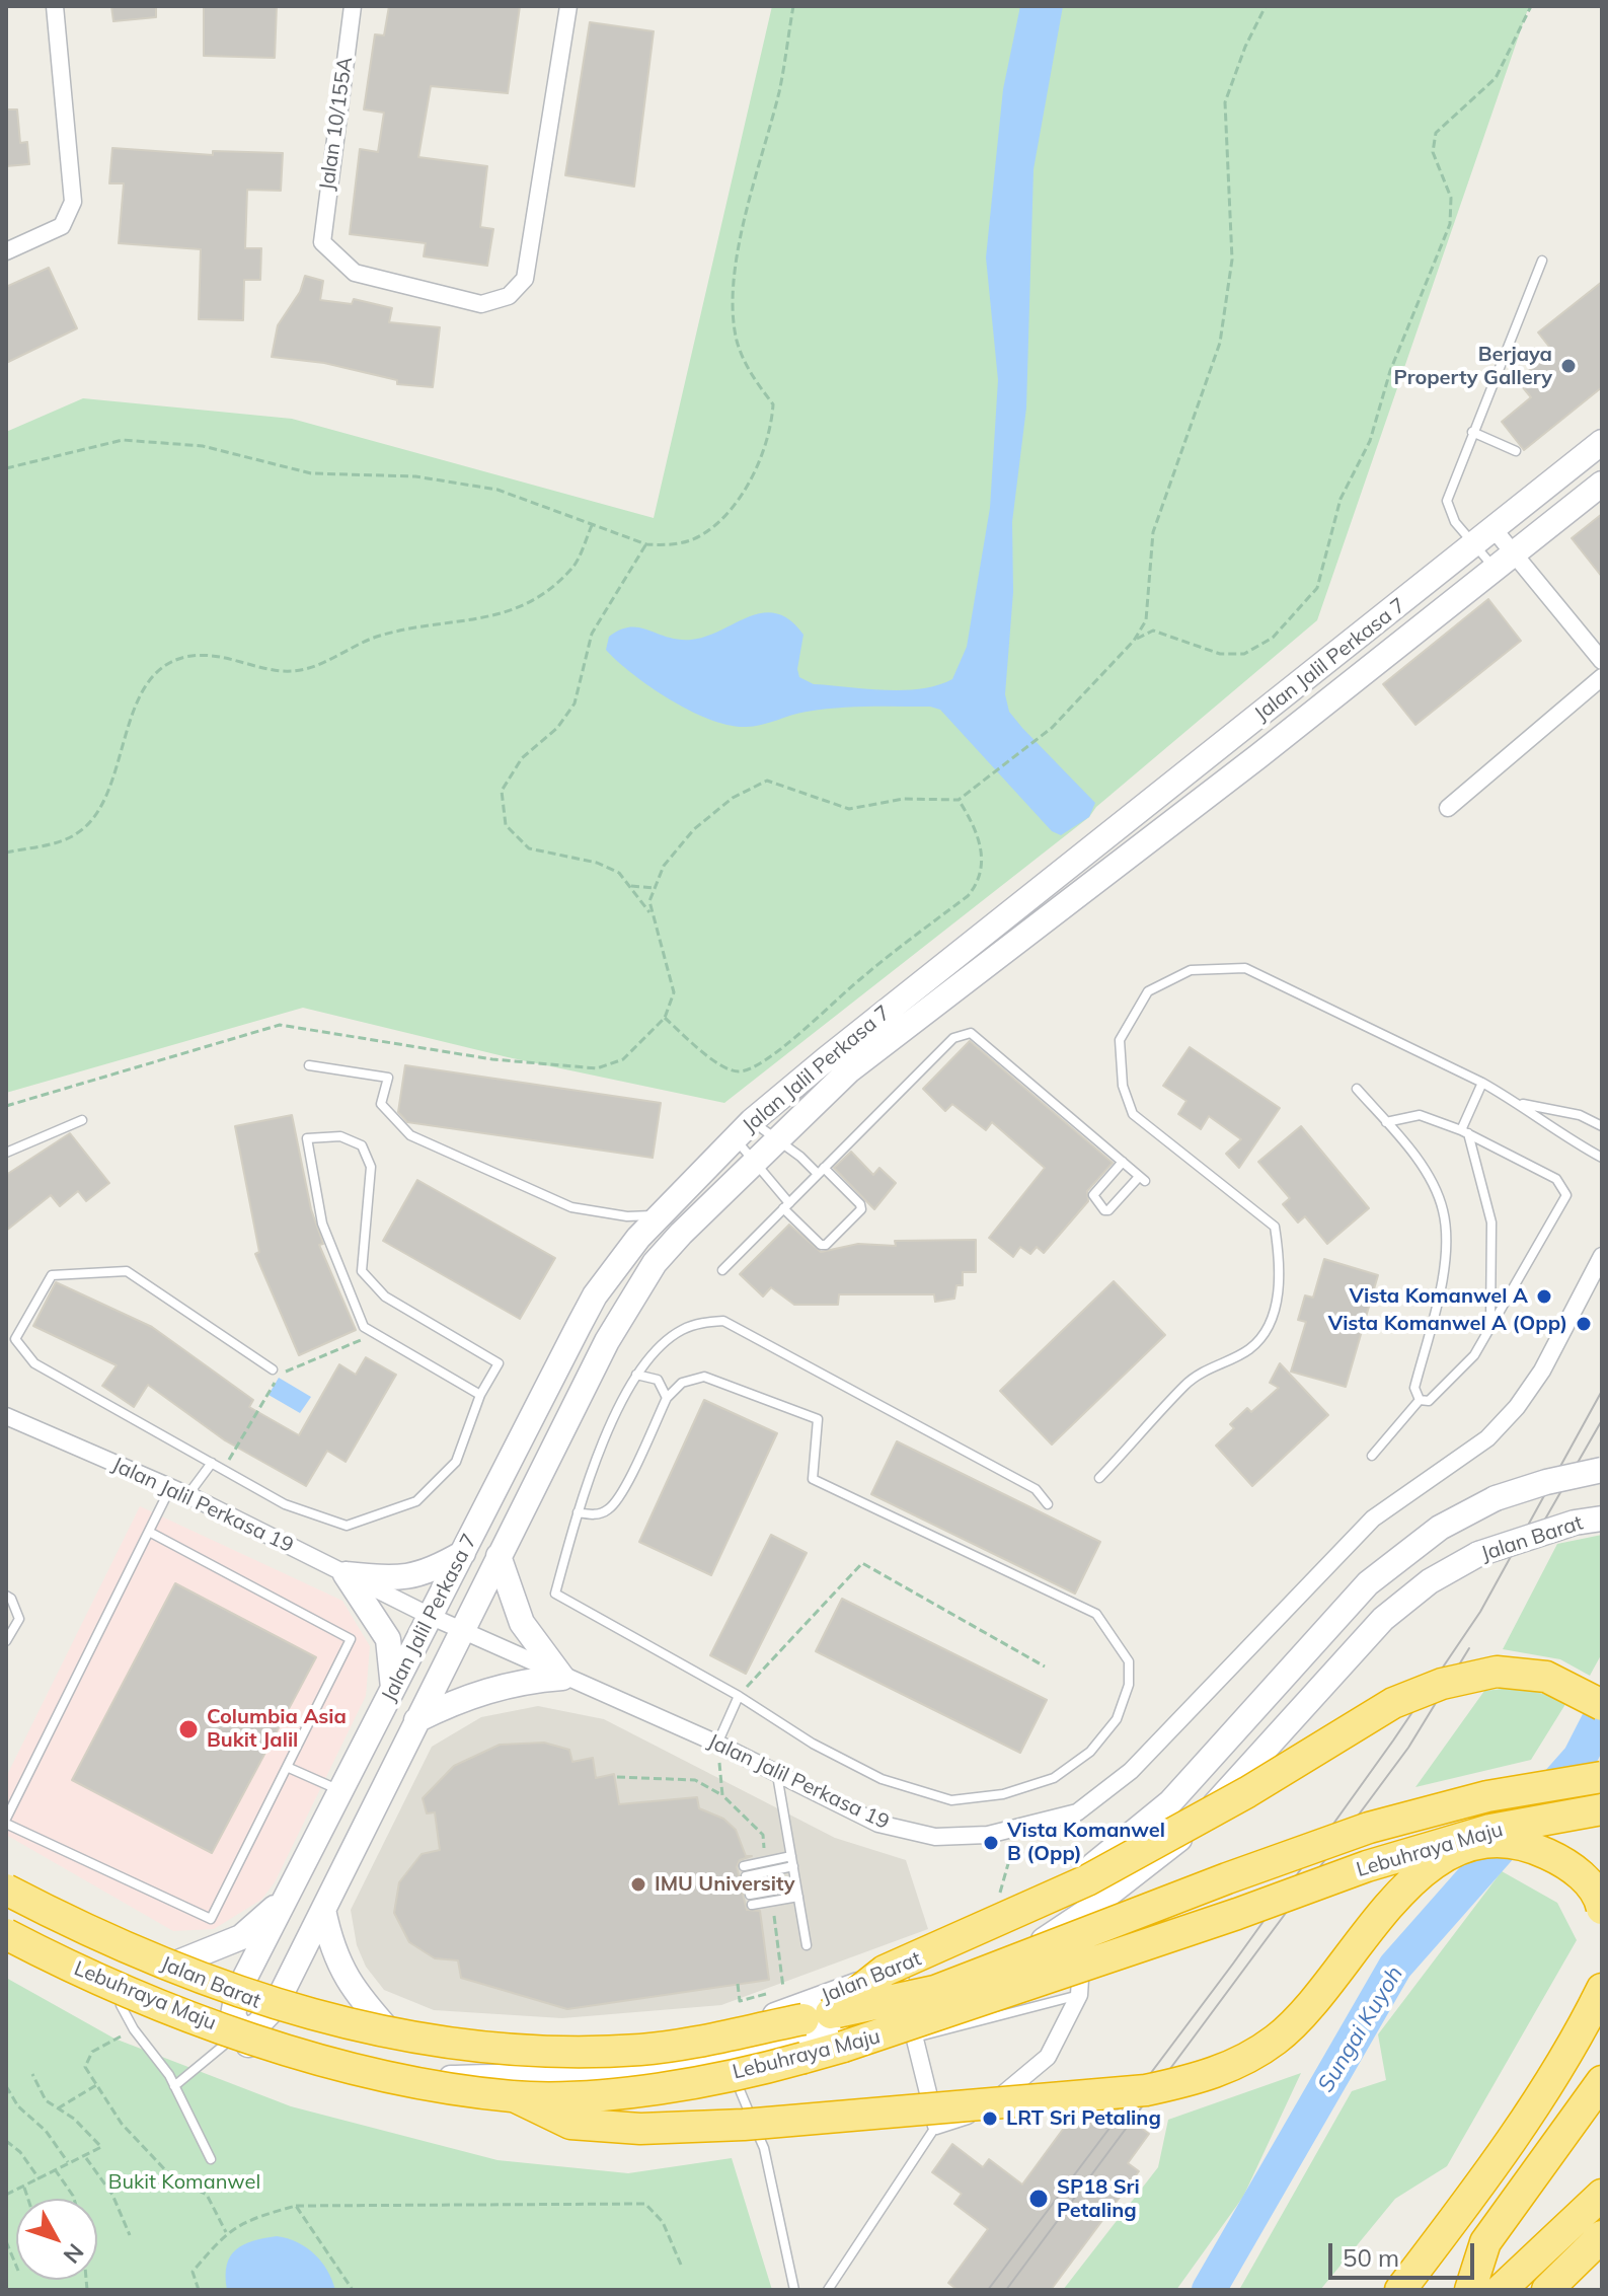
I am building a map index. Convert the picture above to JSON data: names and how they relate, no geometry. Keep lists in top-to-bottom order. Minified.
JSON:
{"streets":{"highway":["Lebuhraya Maju"],"street":["Jalan 10/155A","Jalan Jalil Perkasa 7","Jalan Jalil Perkasa 19","Jalan Barat"]},"crossings":[["Jalan Jalil Perkasa 7","Jalan Jalil Perkasa 19"],["Jalan Jalil Perkasa 7","Jalan Barat"],["Jalan Barat","Lebuhraya Maju"]],"water":["Sungai Kuyoh"],"parks":["Bukit Komanwel"],"places":["Berjaya Property Gallery","Vista Komanwel A","Vista Komanwel A (Opp)","Columbia Asia Bukit Jalil","Vista Komanwel B (Opp)","IMU University","LRT Sri Petaling","SP18 Sri Petaling"],"scale_bar":"50 m","north":"bottom right"}
